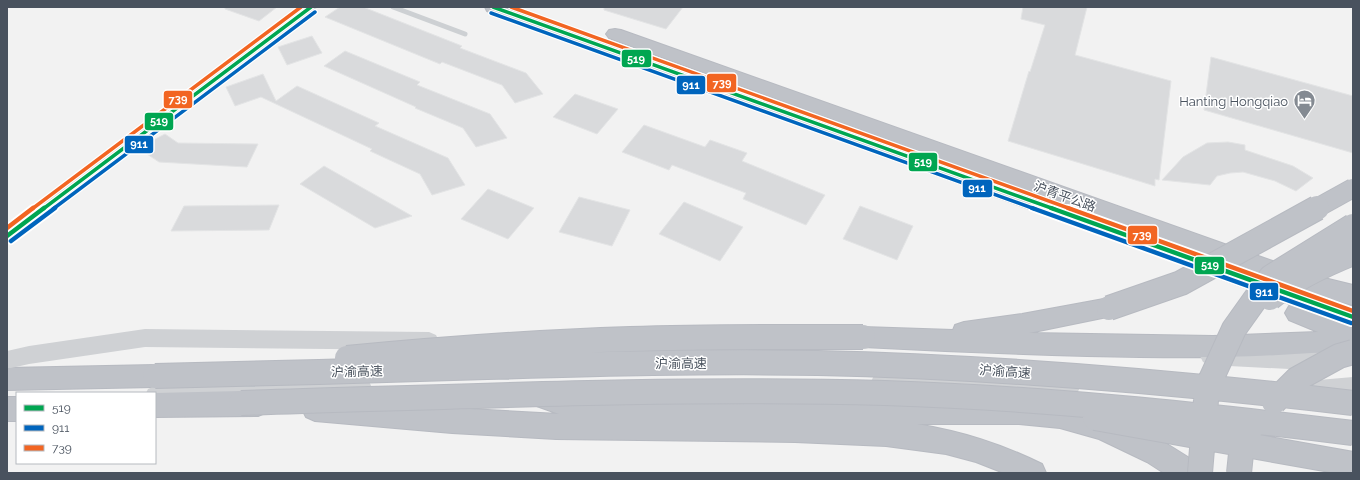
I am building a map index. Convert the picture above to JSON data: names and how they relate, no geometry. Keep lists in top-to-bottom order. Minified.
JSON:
{"streets":{"highway":["沪青平公路","沪渝高速"]},"places":{"hotel":["Hanting Hongqiao"]},"lines":["transit line 519","transit line 739","transit line 911"],"legend":["519","911","739"]}
